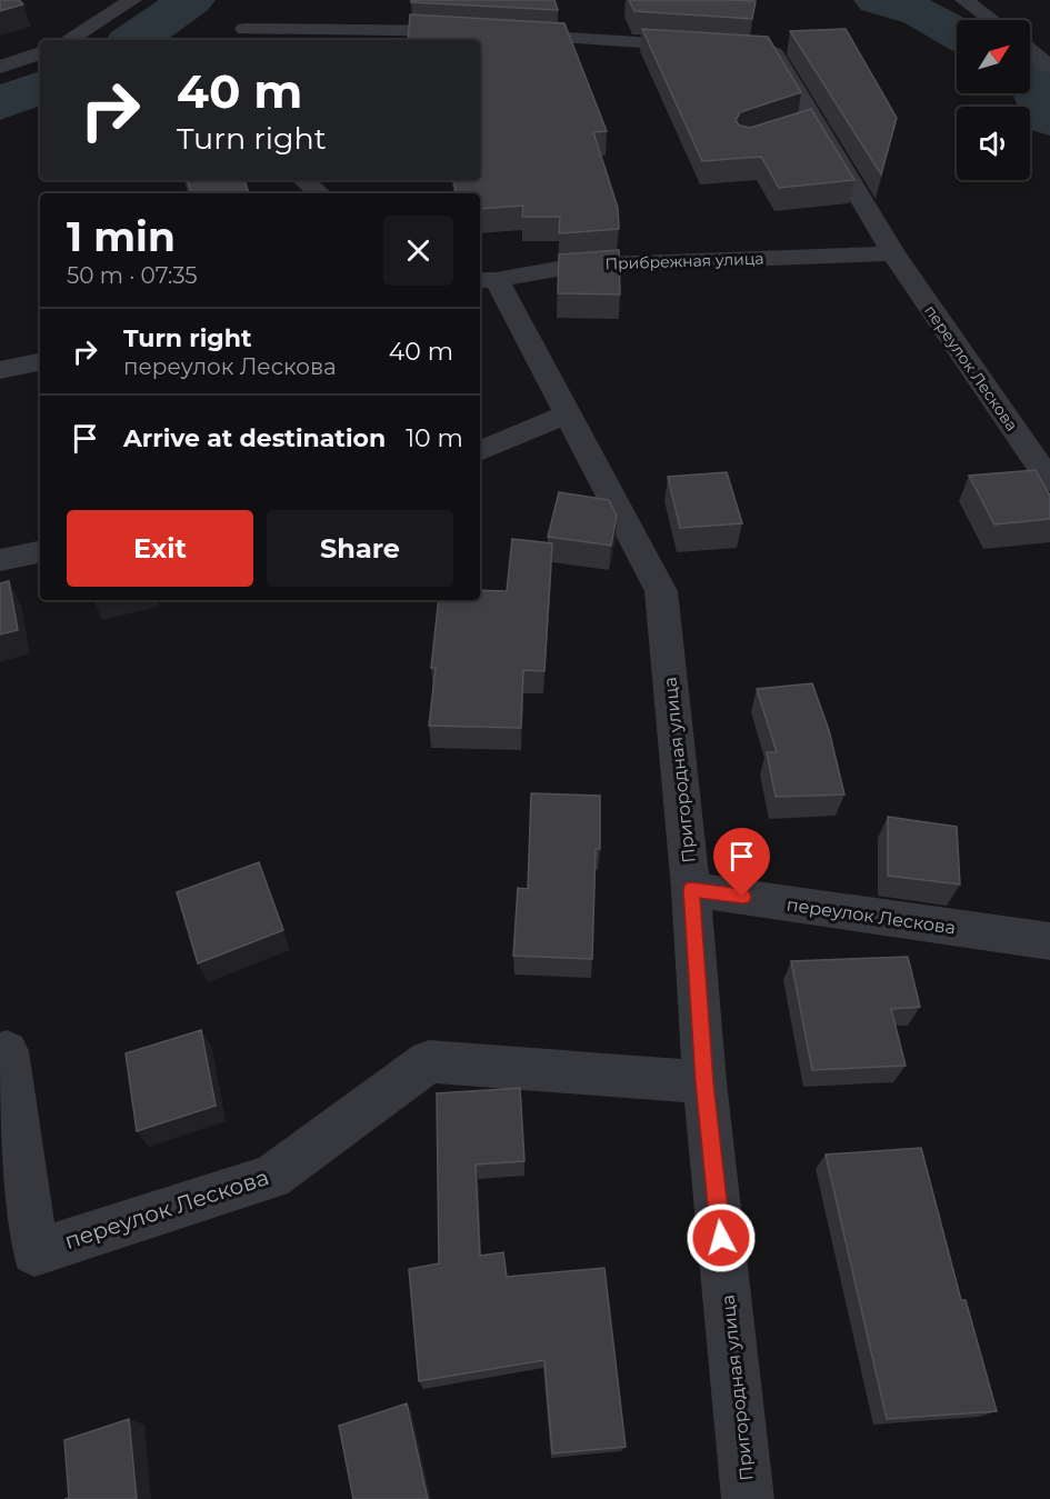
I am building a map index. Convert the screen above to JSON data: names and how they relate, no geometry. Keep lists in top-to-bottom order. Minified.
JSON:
{"streets":{"street":["Прибрежная улица","переулок Лескова","Пригородная улица"]},"crossings":[["Прибрежная улица","переулок Лескова"],["Прибрежная улица","Пригородная улица"],["переулок Лескова","Пригородная улица"]],"north":"top right","page":{"turn":["40 m","Turn right"],"heading":["1 min","50 m · 07:35"],"list":[{"name":"Turn right","note":"переулок Лескова","value":"40 m"},{"name":"Arrive at destination","value":"10 m"}],"buttons":["Exit","Share"]}}
